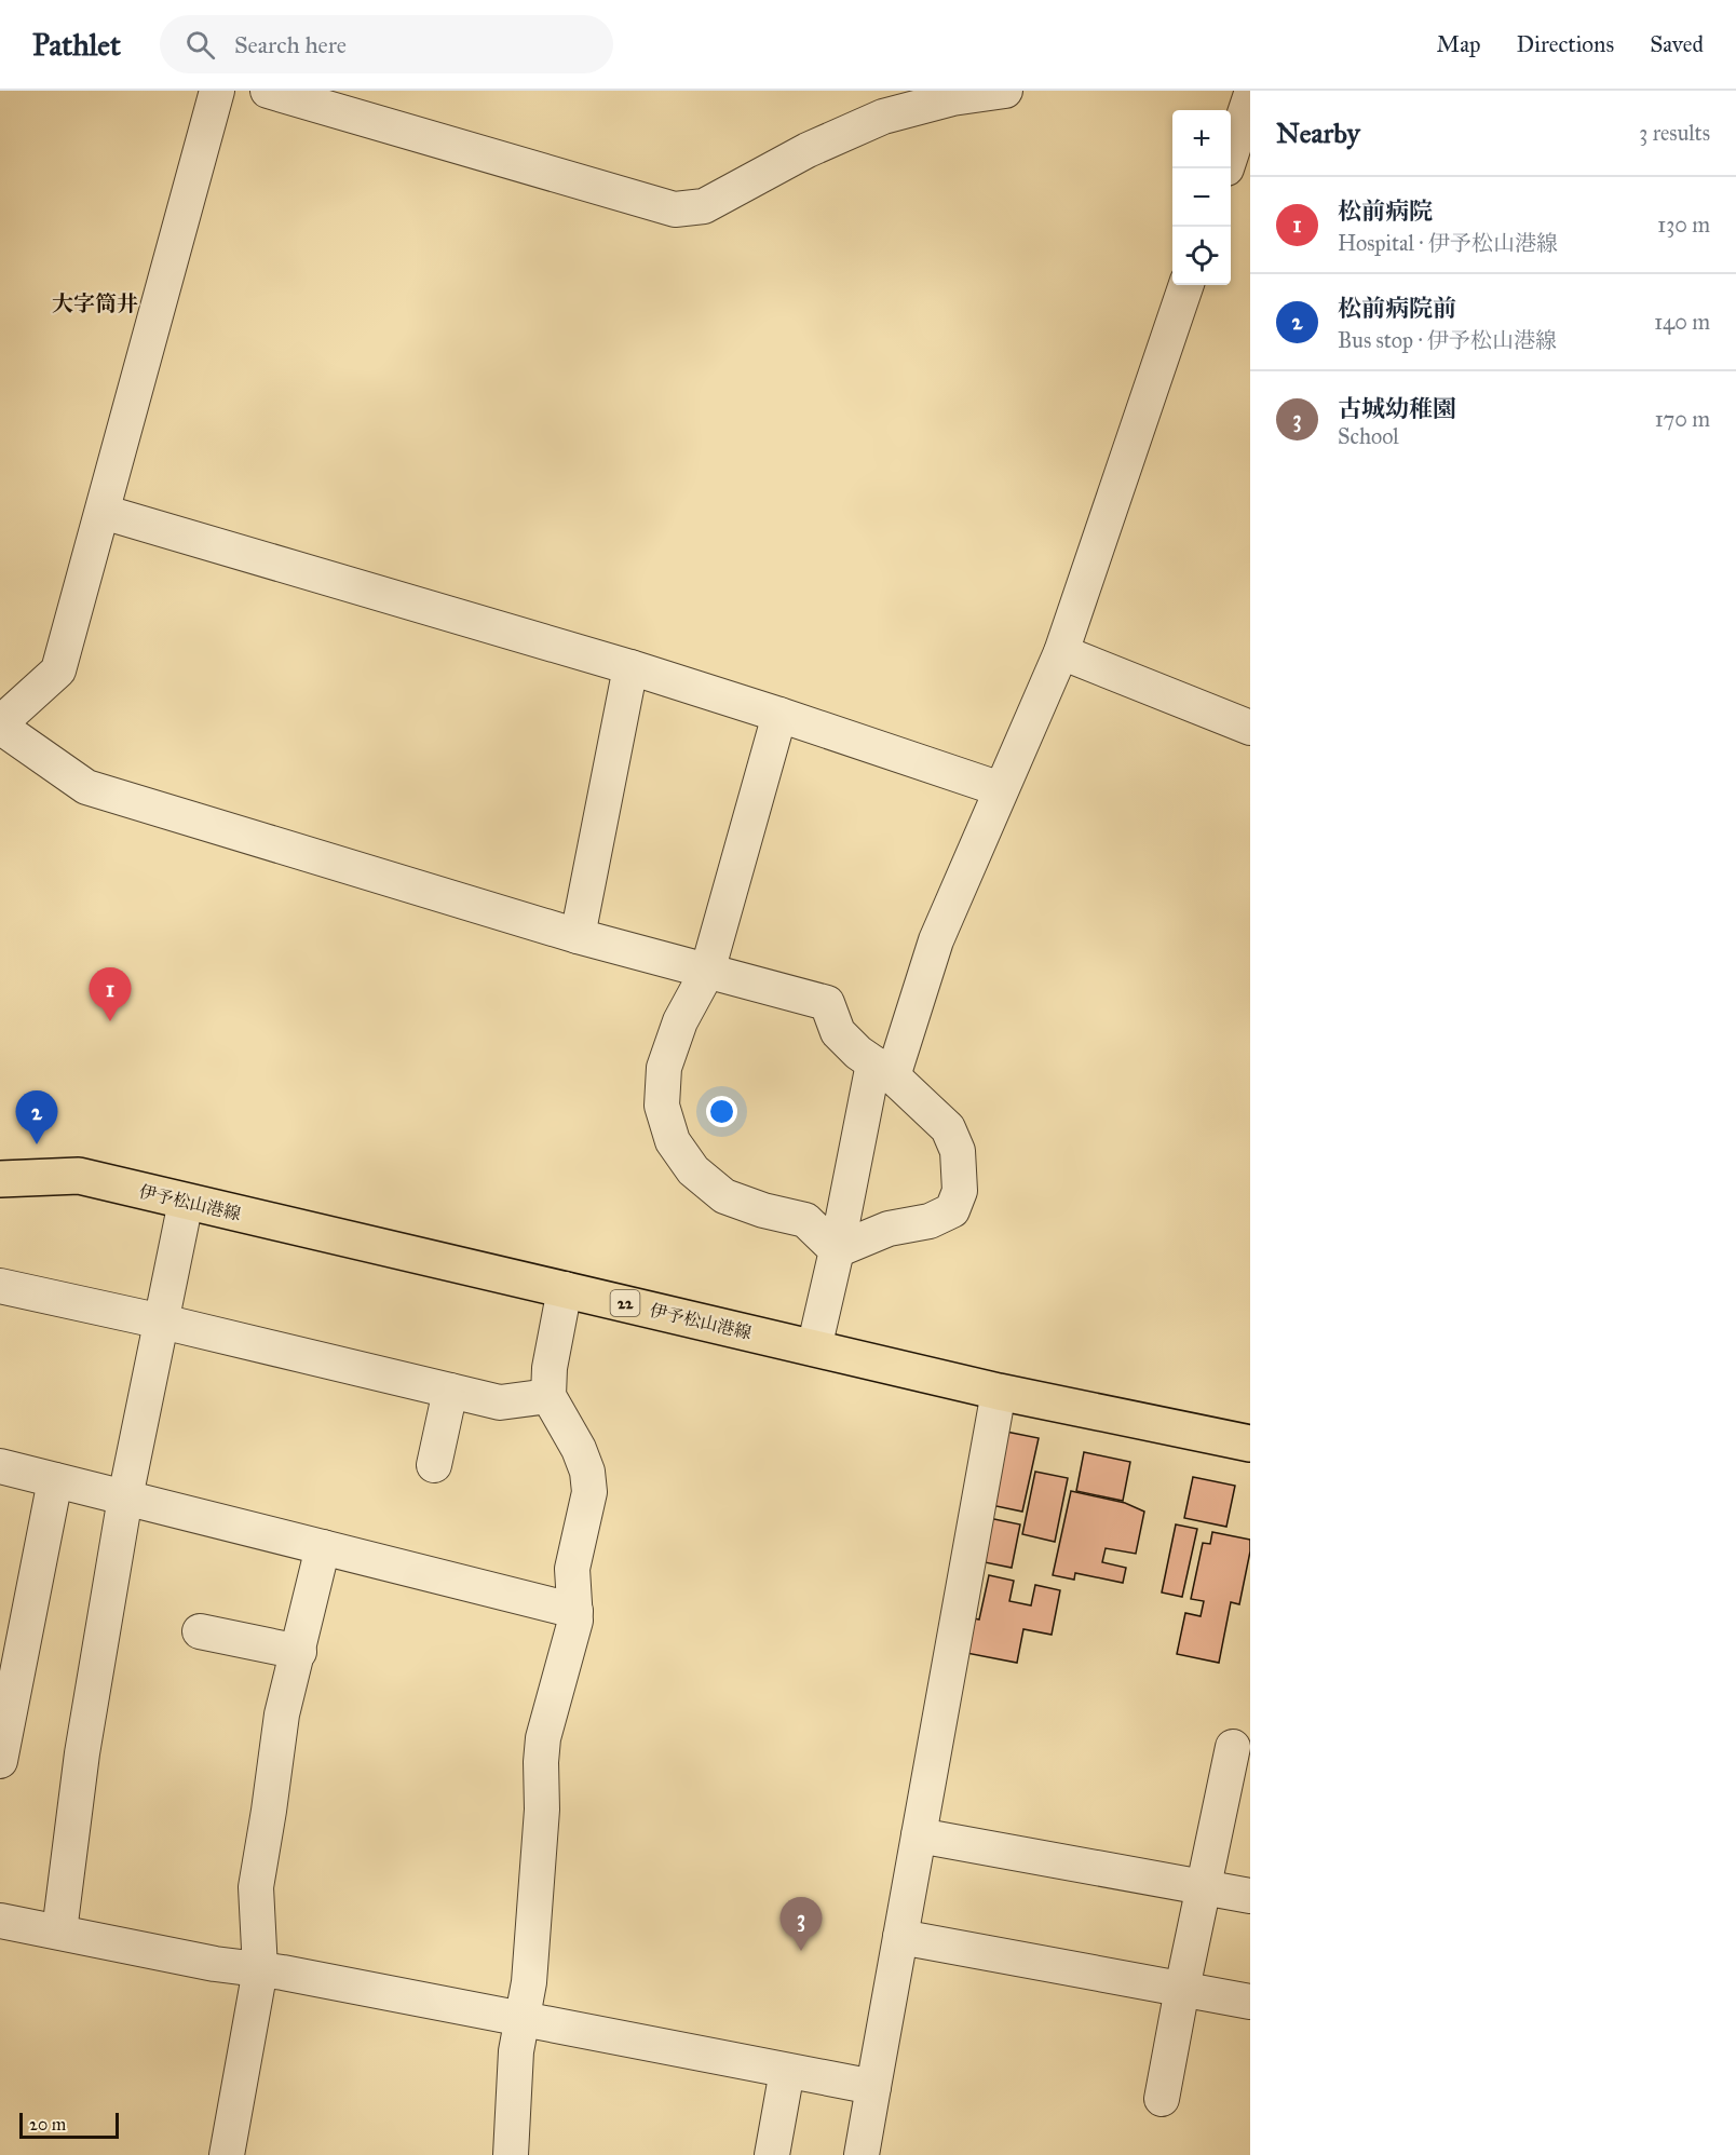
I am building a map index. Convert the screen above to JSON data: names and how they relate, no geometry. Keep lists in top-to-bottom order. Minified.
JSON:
{"streets":{"main road":["伊予松山港線","22"]},"districts":["大字筒井"],"scale_bar":"20 m","page":{"header":"Pathlet","search":"Search here","nav":["Map","Directions","Saved"],"heading":["Nearby","3 results"],"map_buttons":["+","−"],"list":[{"mark":"1","name":"松前病院","note":"Hospital · 伊予松山港線","value":"130 m"},{"mark":"2","name":"松前病院前","note":"Bus stop · 伊予松山港線","value":"140 m"},{"mark":"3","name":"古城幼稚園","note":"School","value":"170 m"}],"pins":["1","2","3"],"scale":"20 m"}}
